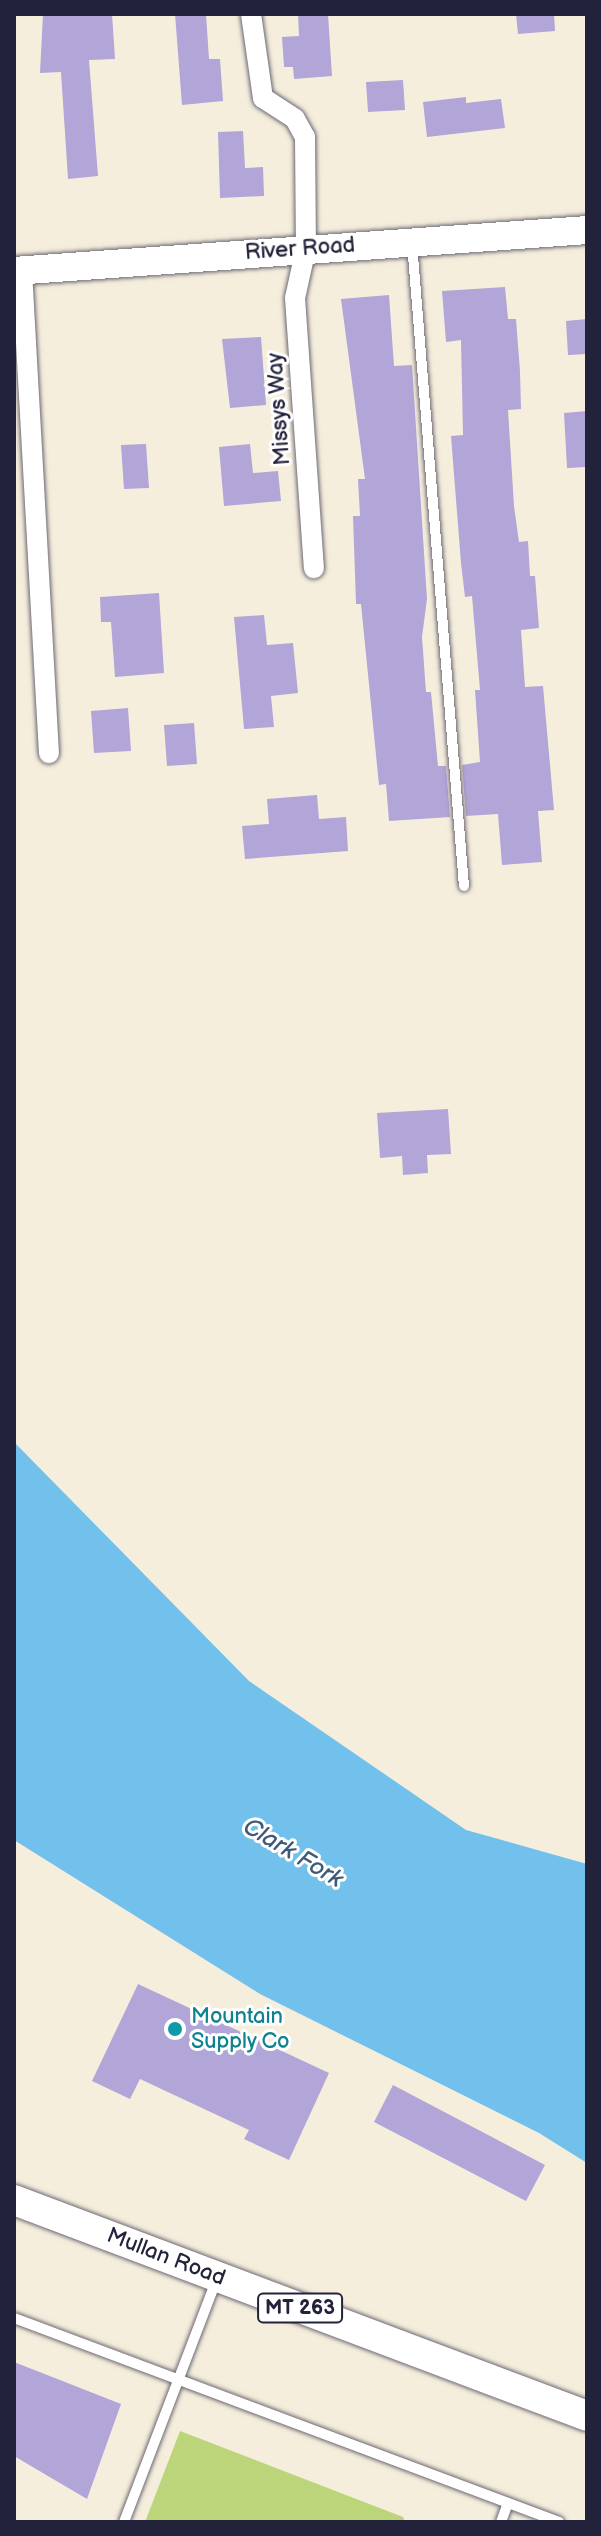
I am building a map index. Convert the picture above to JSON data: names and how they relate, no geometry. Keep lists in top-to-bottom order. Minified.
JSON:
{"streets":{"main road":["Mullan Road","MT 263"],"street":["River Road","Missys Way"]},"crossings":[["River Road","Missys Way"]],"water":["Clark Fork"],"places":["Mountain Supply Co"]}
